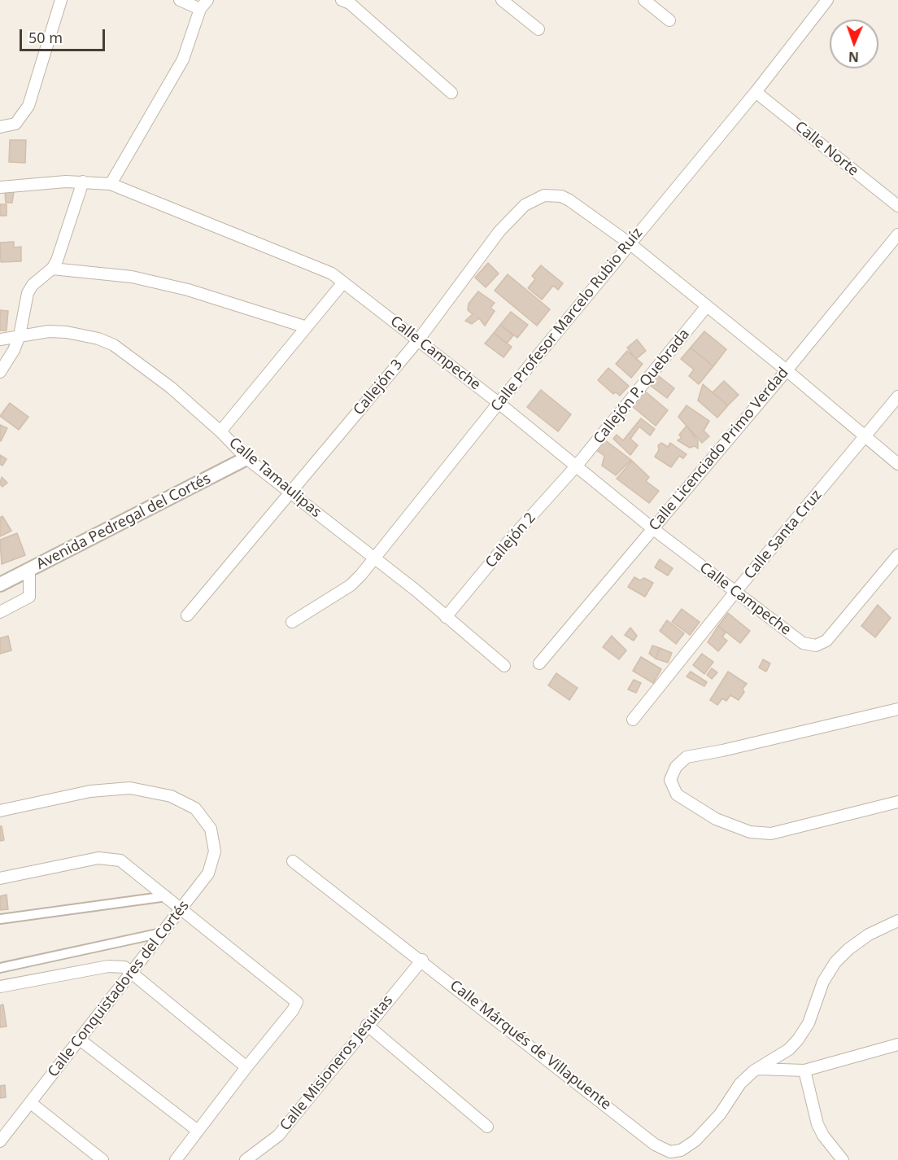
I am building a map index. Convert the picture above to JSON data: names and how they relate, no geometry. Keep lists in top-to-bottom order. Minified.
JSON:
{"streets":{"street":["Calle Norte","Calle Profesor Marcelo Rubio Ruíz","Calle Campeche","Callejón P. Quebrada","Callejón 3","Calle Licenciado Primo Verdad","Calle Tamaulipas","Avenida Pedregal del Cortés","Calle Santa Cruz","Callejón 2","Calle Conquistadores del Cortés","Calle Márqués de Villapuente","Calle Misioneros Jesuitas"]},"crossings":[["Calle Norte","Calle Profesor Marcelo Rubio Ruíz"],["Calle Profesor Marcelo Rubio Ruíz","Calle Campeche"],["Calle Profesor Marcelo Rubio Ruíz","Callejón 3"],["Calle Profesor Marcelo Rubio Ruíz","Calle Tamaulipas"],["Calle Campeche","Callejón P. Quebrada"],["Calle Campeche","Callejón 3"],["Calle Campeche","Calle Licenciado Primo Verdad"],["Calle Campeche","Calle Santa Cruz"],["Calle Campeche","Callejón 2"],["Callejón P. Quebrada","Callejón 3"],["Callejón P. Quebrada","Callejón 2"],["Callejón 3","Calle Licenciado Primo Verdad"],["Callejón 3","Calle Tamaulipas"],["Callejón 3","Calle Santa Cruz"],["Calle Tamaulipas","Avenida Pedregal del Cortés"],["Calle Tamaulipas","Callejón 2"],["Calle Márqués de Villapuente","Calle Misioneros Jesuitas"]],"scale_bar":"50 m","north":"bottom"}
